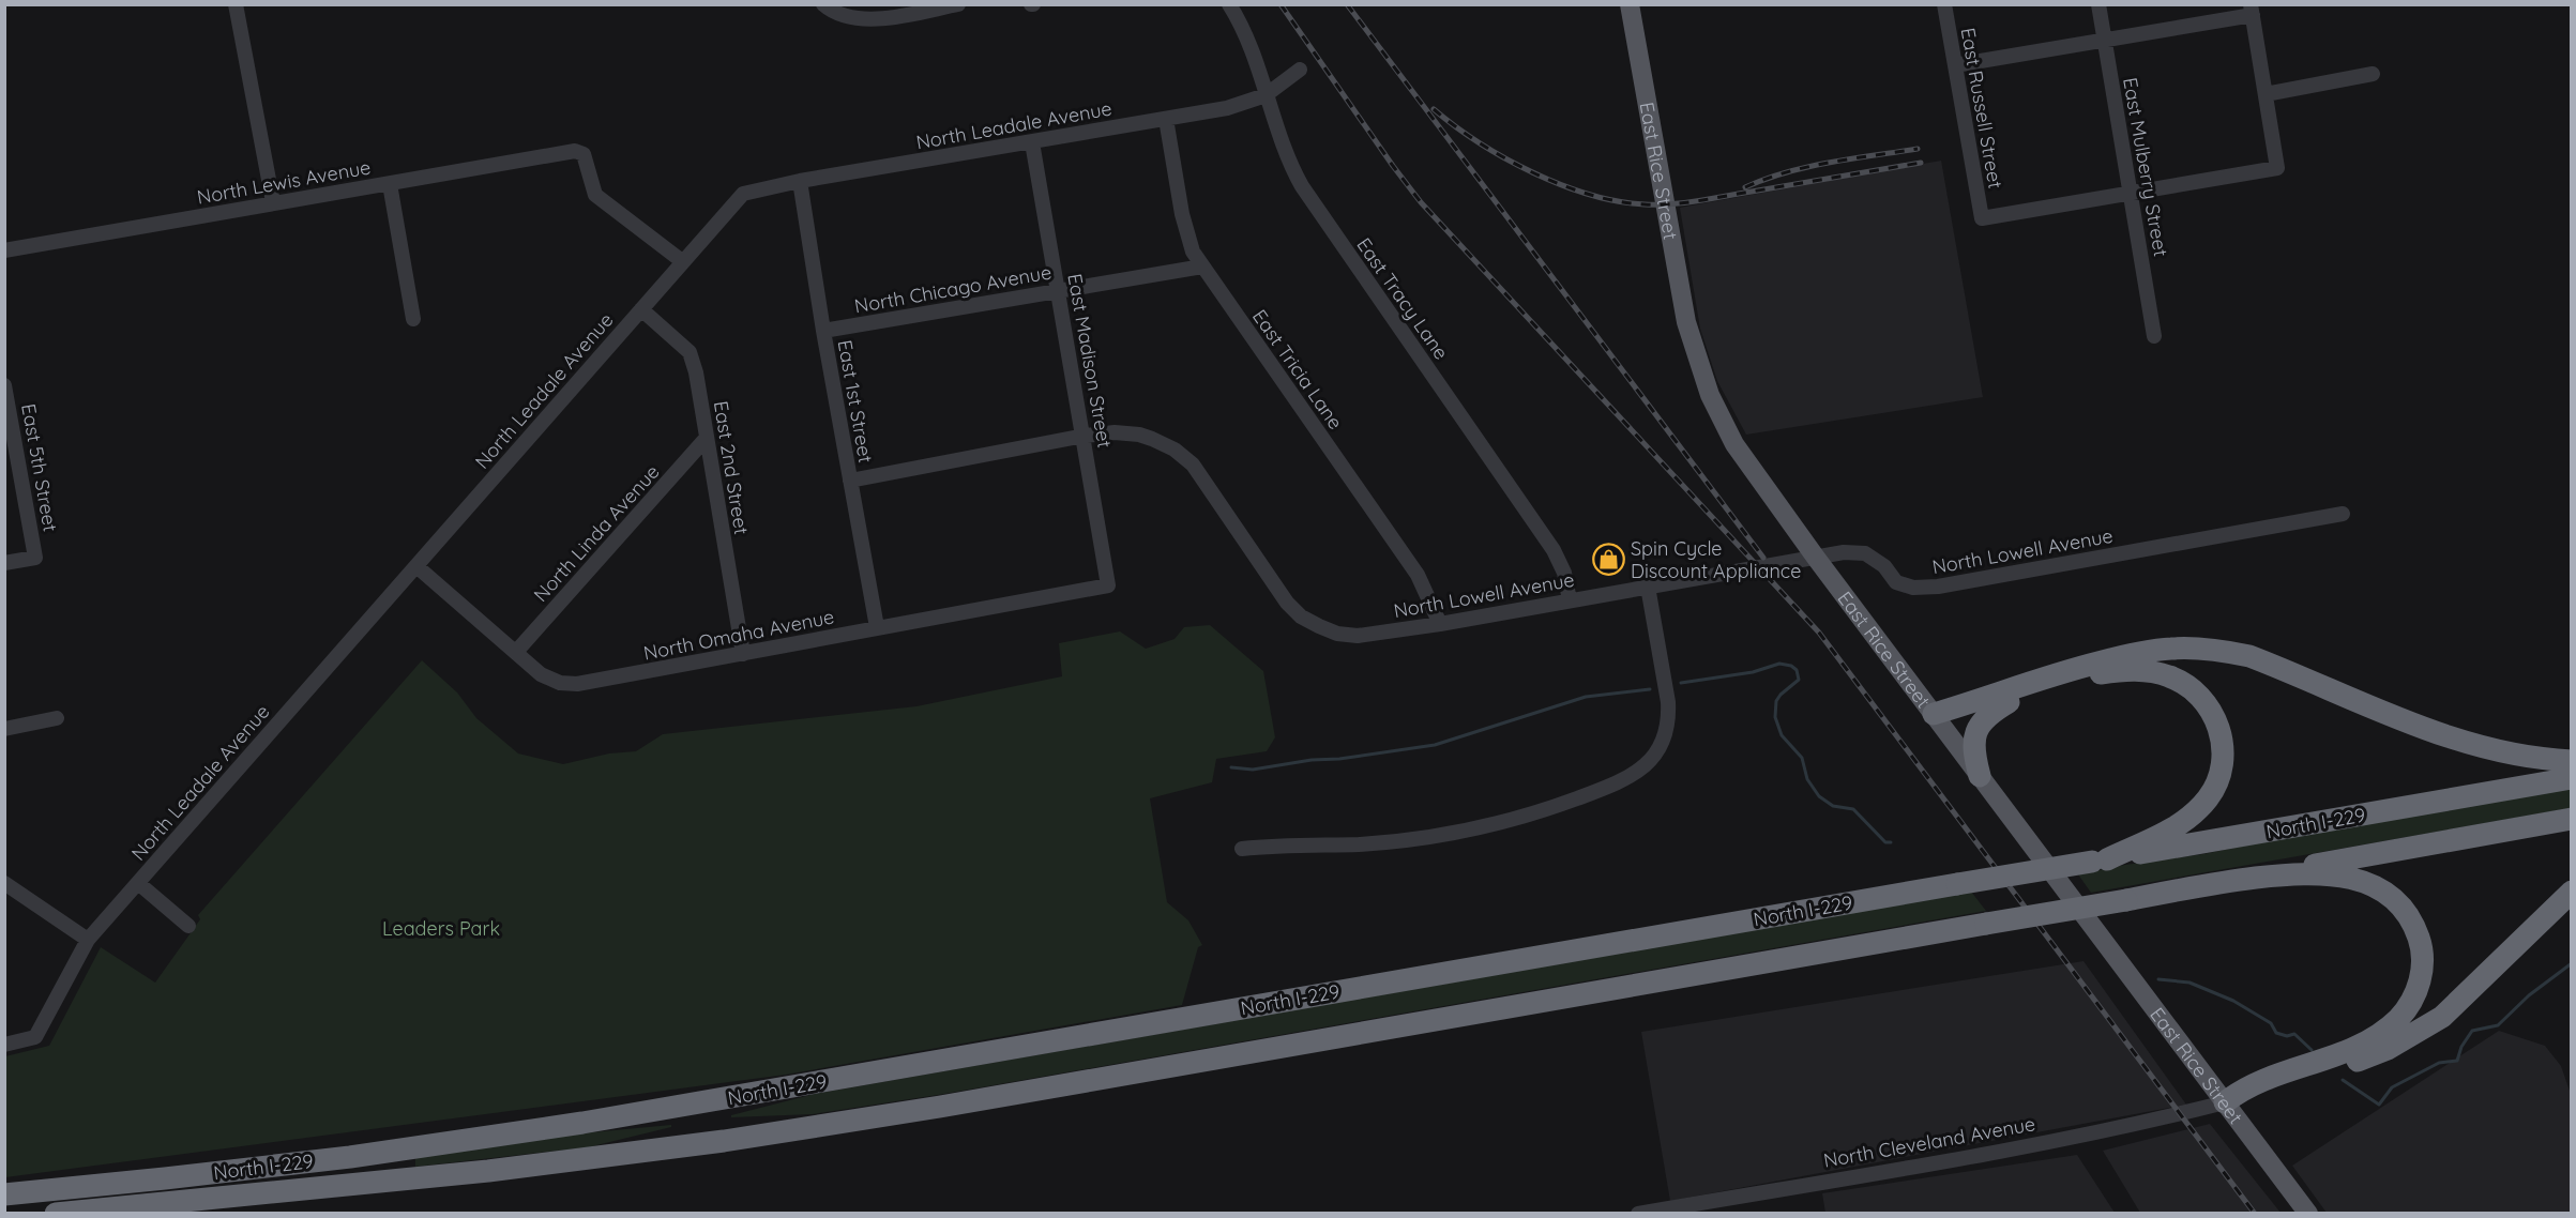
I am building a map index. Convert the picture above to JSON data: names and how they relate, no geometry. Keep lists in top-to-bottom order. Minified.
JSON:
{"streets":{"highway":["North I-229"],"main road":["East Rice Street"],"street":["East Russell Street","North Leadale Avenue","East Mulberry Street","North Lewis Avenue","North Chicago Avenue","East Tracy Lane","East Madison Street","East Tricia Lane","East 1st Street","East 5th Street","East 2nd Street","North Linda Avenue","North Lowell Avenue","North Omaha Avenue","North Cleveland Avenue"]},"crossings":[["East Russell Street","East Mulberry Street"],["North Leadale Avenue","North Lewis Avenue"],["North Leadale Avenue","East Tracy Lane"],["North Leadale Avenue","East Madison Street"],["North Leadale Avenue","East Tricia Lane"],["North Leadale Avenue","East 1st Street"],["North Leadale Avenue","East 2nd Street"],["North Leadale Avenue","North Omaha Avenue"],["East Rice Street","North Lowell Avenue"],["East Rice Street","North Cleveland Avenue"],["North Chicago Avenue","East Madison Street"],["North Chicago Avenue","East Tricia Lane"],["North Chicago Avenue","East 1st Street"],["East Tracy Lane","North Lowell Avenue"],["East Madison Street","North Lowell Avenue"],["East Madison Street","North Omaha Avenue"],["East Tricia Lane","North Lowell Avenue"],["East 1st Street","North Lowell Avenue"],["East 1st Street","North Omaha Avenue"],["East 2nd Street","North Linda Avenue"],["East 2nd Street","North Omaha Avenue"],["North Linda Avenue","North Omaha Avenue"]],"parks":["Leaders Park"],"places":{"shop":["Spin Cycle Discount Appliance"]}}
